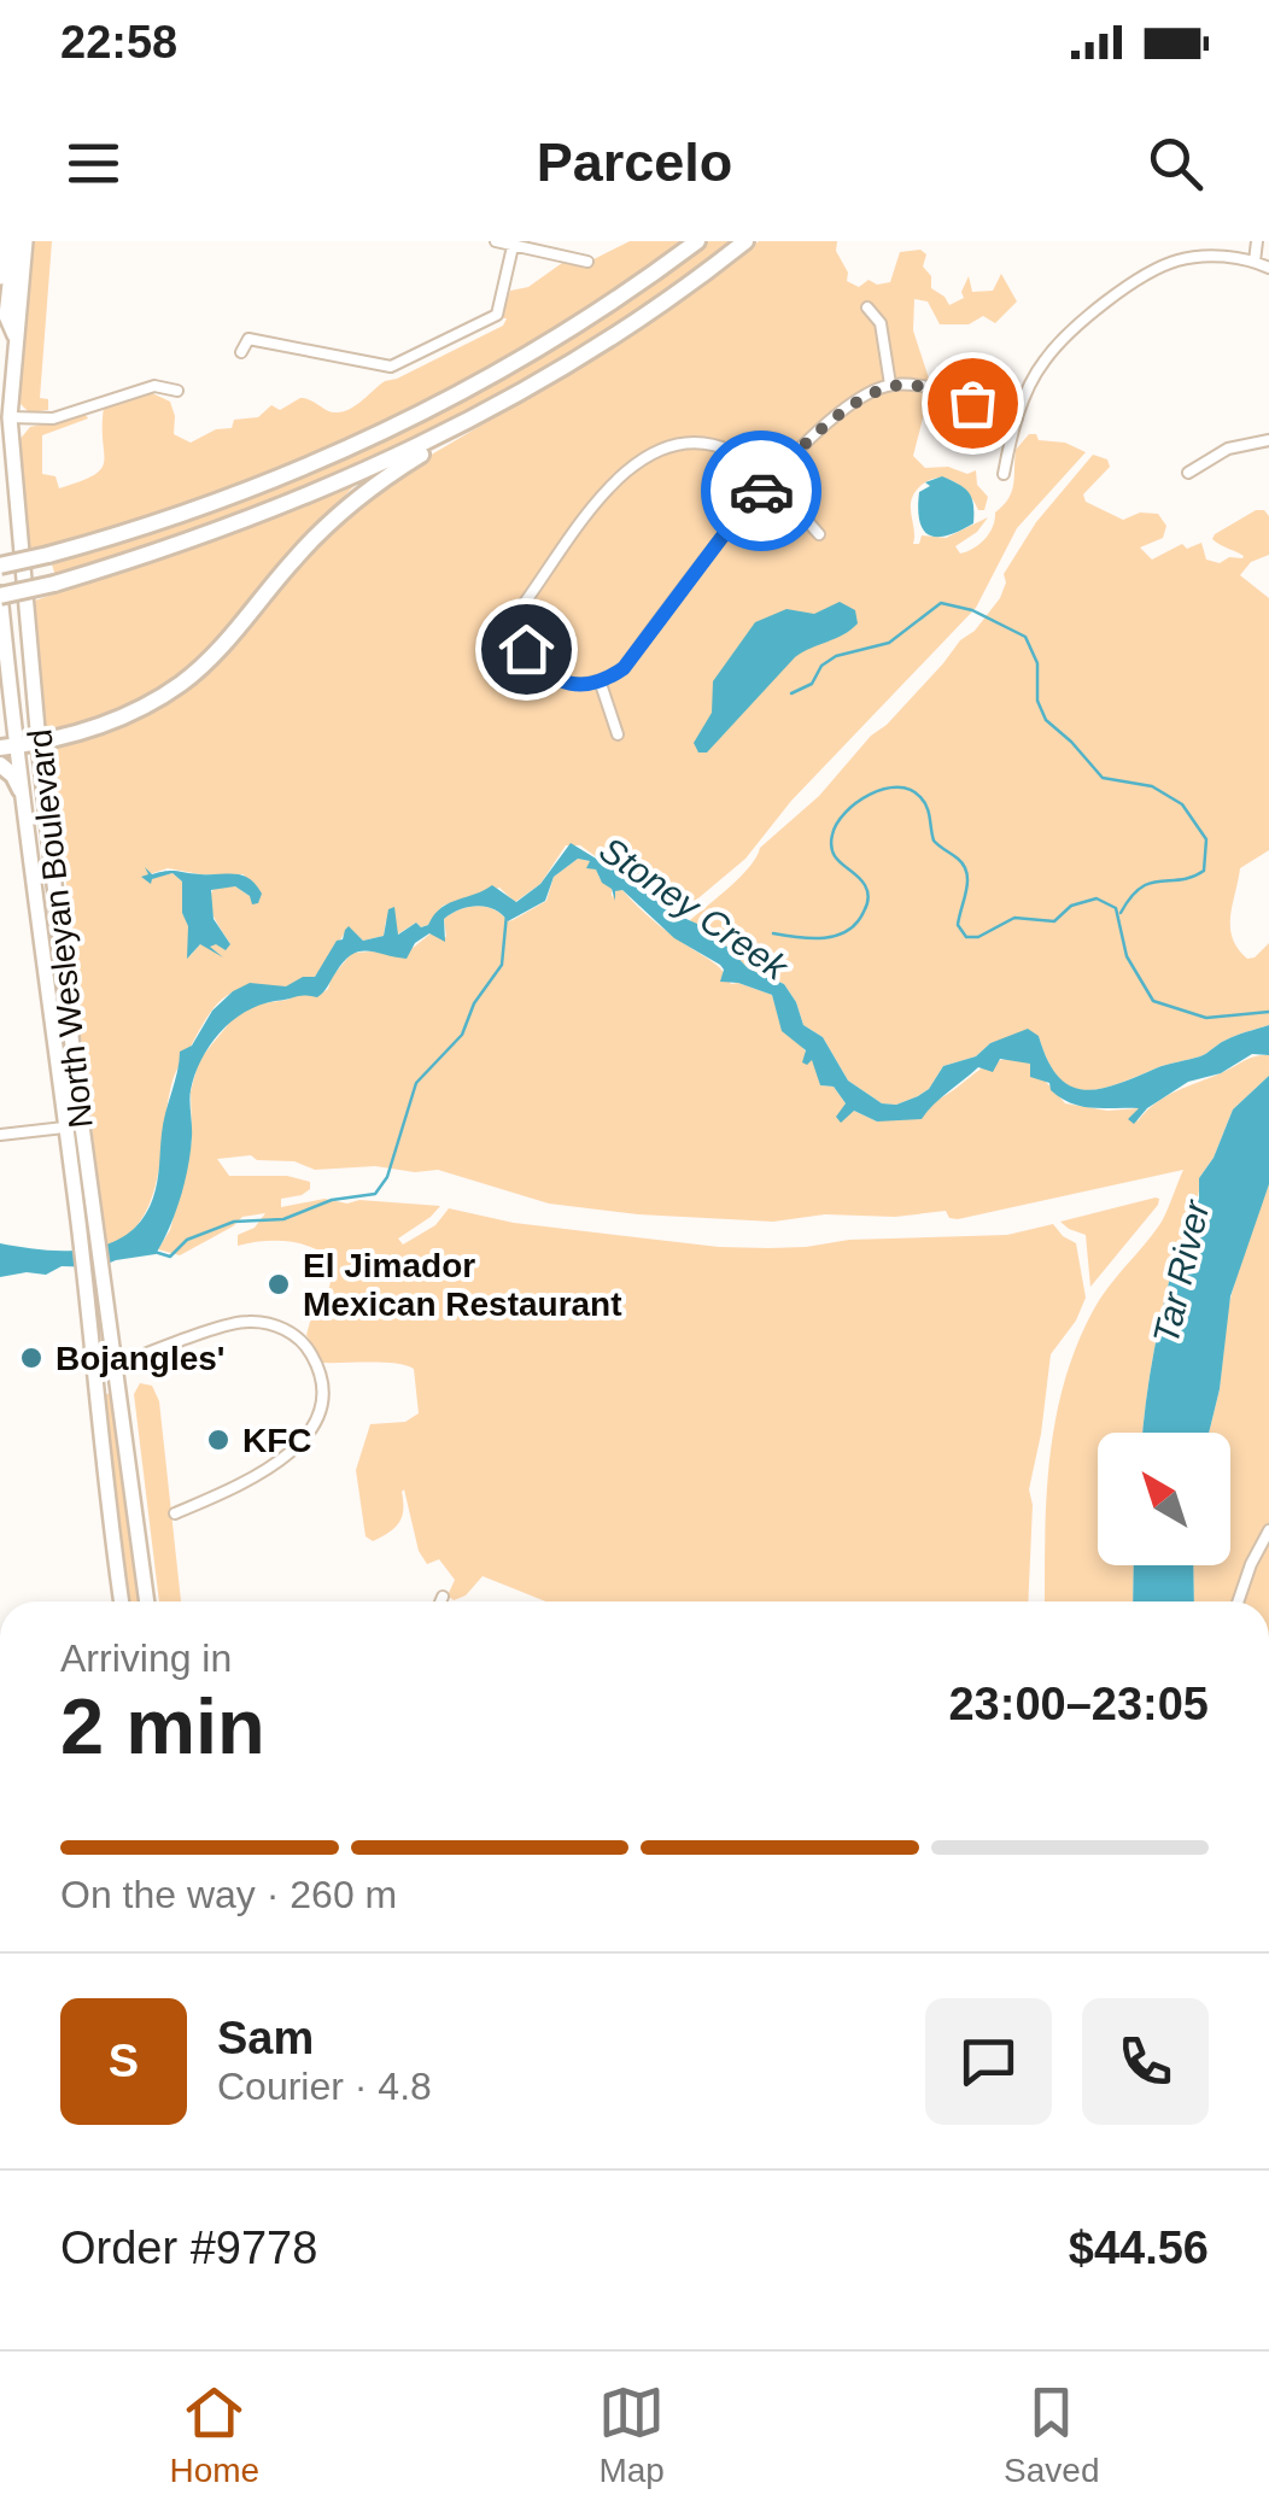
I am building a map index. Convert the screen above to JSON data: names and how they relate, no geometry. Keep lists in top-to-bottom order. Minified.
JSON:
{"streets":{"main road":["North Wesleyan Boulevard"]},"water":["Stoney Creek","Tar River"],"places":["El Jimador Mexican Restaurant","Bojangles'","KFC"],"north":"top left","page":{"status":"22:58","header":"Parcelo","heading":["2 min","Arriving in","23:00–23:05"],"panel":["Sam","Courier · 4.8","Order #9778","$44.56"],"bar":"On the way · 260 m","round":"S","tabs":["Home","Map","Saved"]}}
